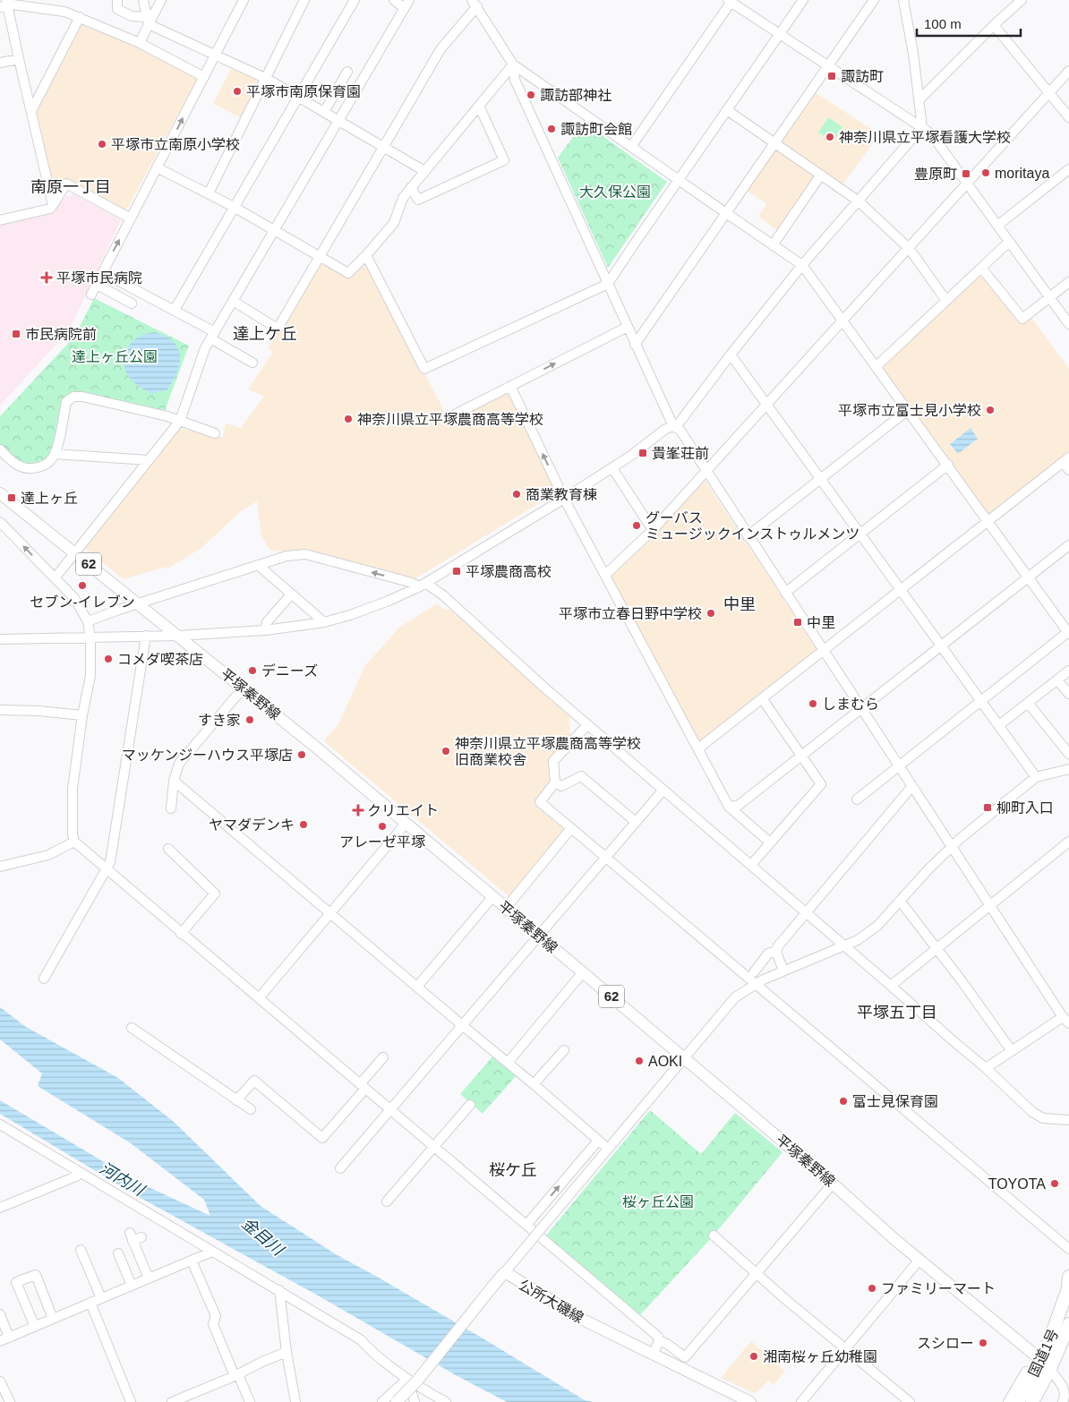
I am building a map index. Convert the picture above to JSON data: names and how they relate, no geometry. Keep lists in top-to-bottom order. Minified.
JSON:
{"streets":{"highway":["国道1号"],"main road":["62","平塚秦野線","公所大磯線"]},"crossings":[["平塚秦野線","国道1号"]],"districts":["南原一丁目","達上ケ丘","中里","平塚五丁目","桜ケ丘"],"water":["河内川","金目川"],"parks":["大久保公園","達上ヶ丘公園","桜ヶ丘公園"],"places":{"transit":["諏訪町","豊原町","市民病院前","貴峯荘前","達上ヶ丘","平塚農商高校","中里","柳町入口"],"other":["平塚市南原保育園","諏訪部神社","諏訪町会館","神奈川県立平塚看護大学校","平塚市立南原小学校","moritaya","平塚市立富士見小学校","神奈川県立平塚農商高等学校","商業教育棟","グーバス ミュージックインストゥルメンツ","セブン-イレブン","平塚市立春日野中学校","コメダ喫茶店","デニーズ","しまむら","すき家","神奈川県立平塚農商高等学校 旧商業校舎","マッケンジーハウス平塚店","ヤマダデンキ","アレーゼ平塚","AOKI","富士見保育園","TOYOTA","ファミリーマート","スシロー","湘南桜ヶ丘幼稚園"],"health":["平塚市民病院","クリエイト"]},"scale_bar":"100 m"}
